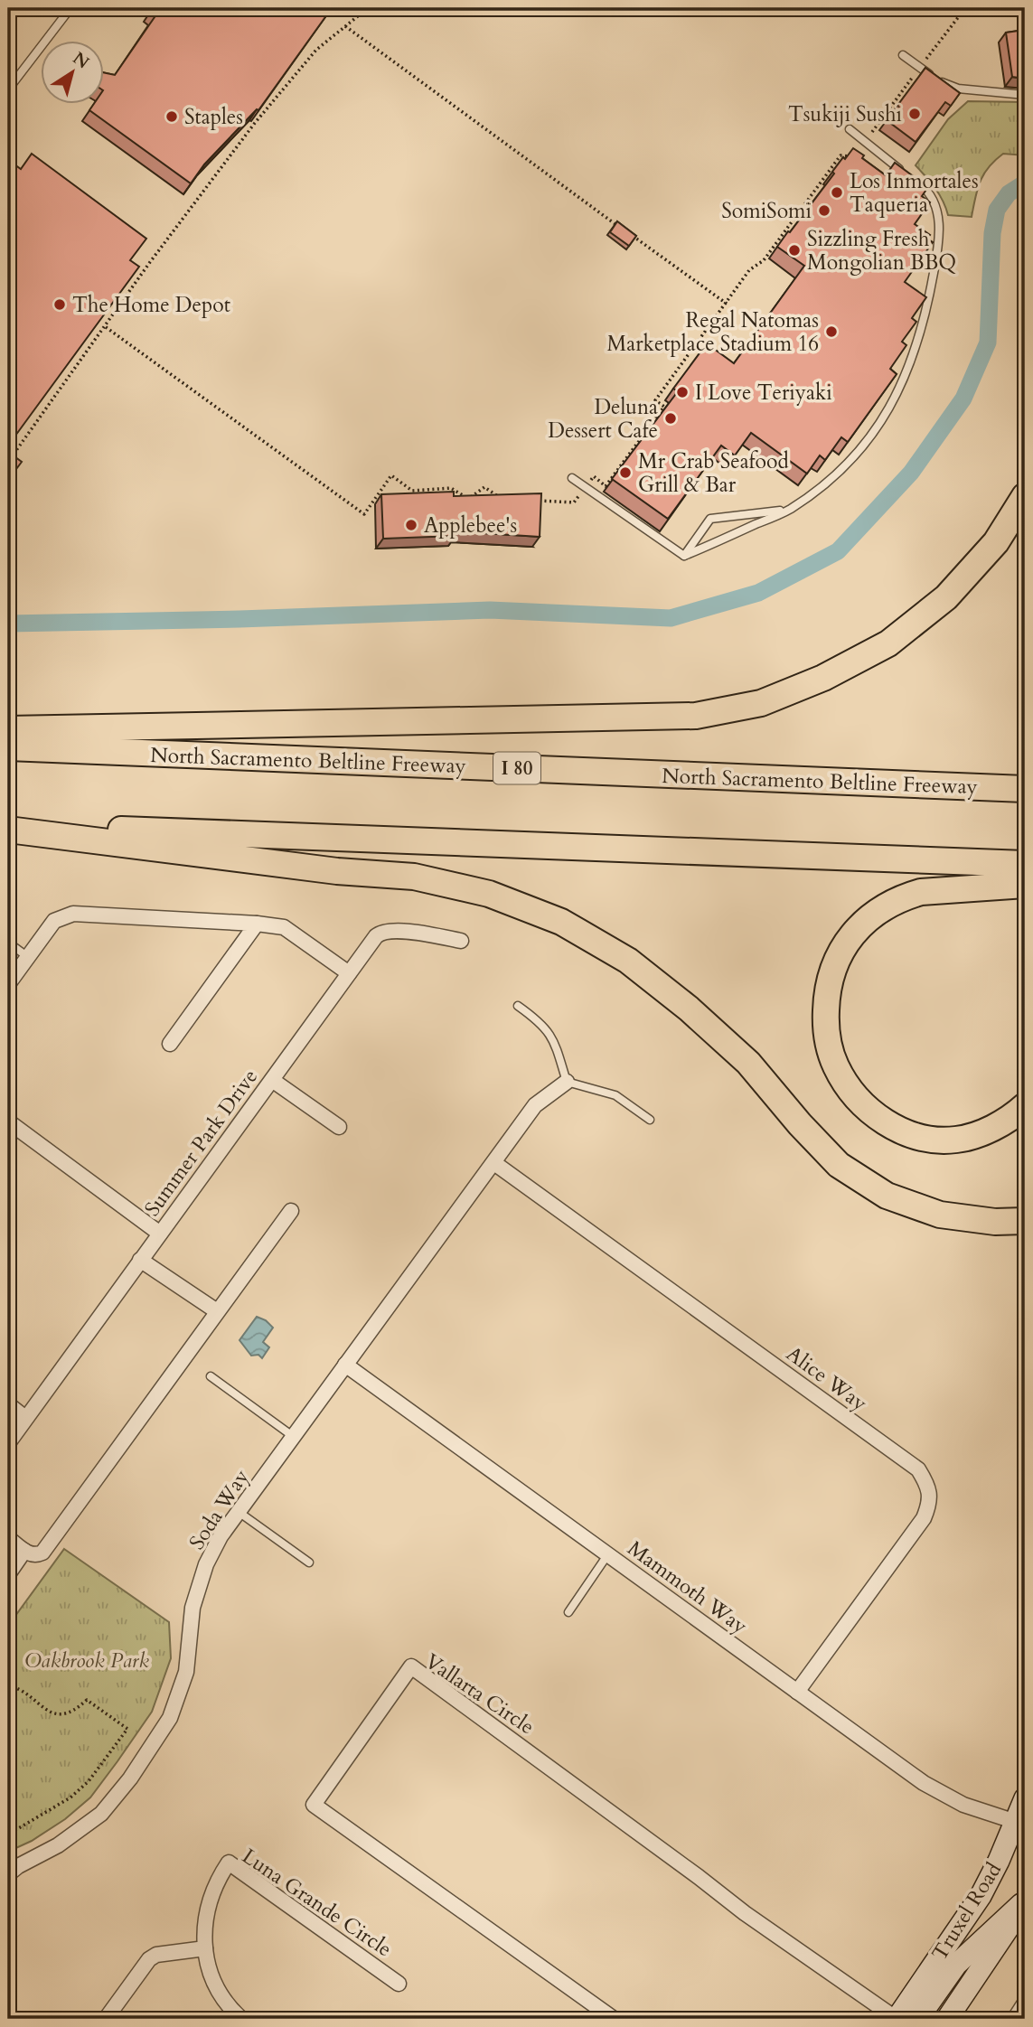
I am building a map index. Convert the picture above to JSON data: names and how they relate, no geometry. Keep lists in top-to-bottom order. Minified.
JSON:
{"streets":{"highway":["North Sacramento Beltline Freeway","I 80"],"main road":["Truxel Road"],"street":["Summer Park Drive","Alice Way","Soda Way","Mammoth Way","Vallarta Circle","Luna Grande Circle"]},"crossings":[["Alice Way","Soda Way"],["Alice Way","Mammoth Way"],["Soda Way","Mammoth Way"],["Mammoth Way","Truxel Road"],["Vallarta Circle","Truxel Road"]],"parks":["Oakbrook Park"],"places":["Tsukiji Sushi","Staples","Los Inmortales Taqueria","SomiSomi","Sizzling Fresh Mongolian BBQ","The Home Depot","Regal Natomas Marketplace Stadium 16","I Love Teriyaki","Deluna Dessert Cafe","Mr Crab Seafood Grill & Bar","Applebee's"],"north":"top right"}
